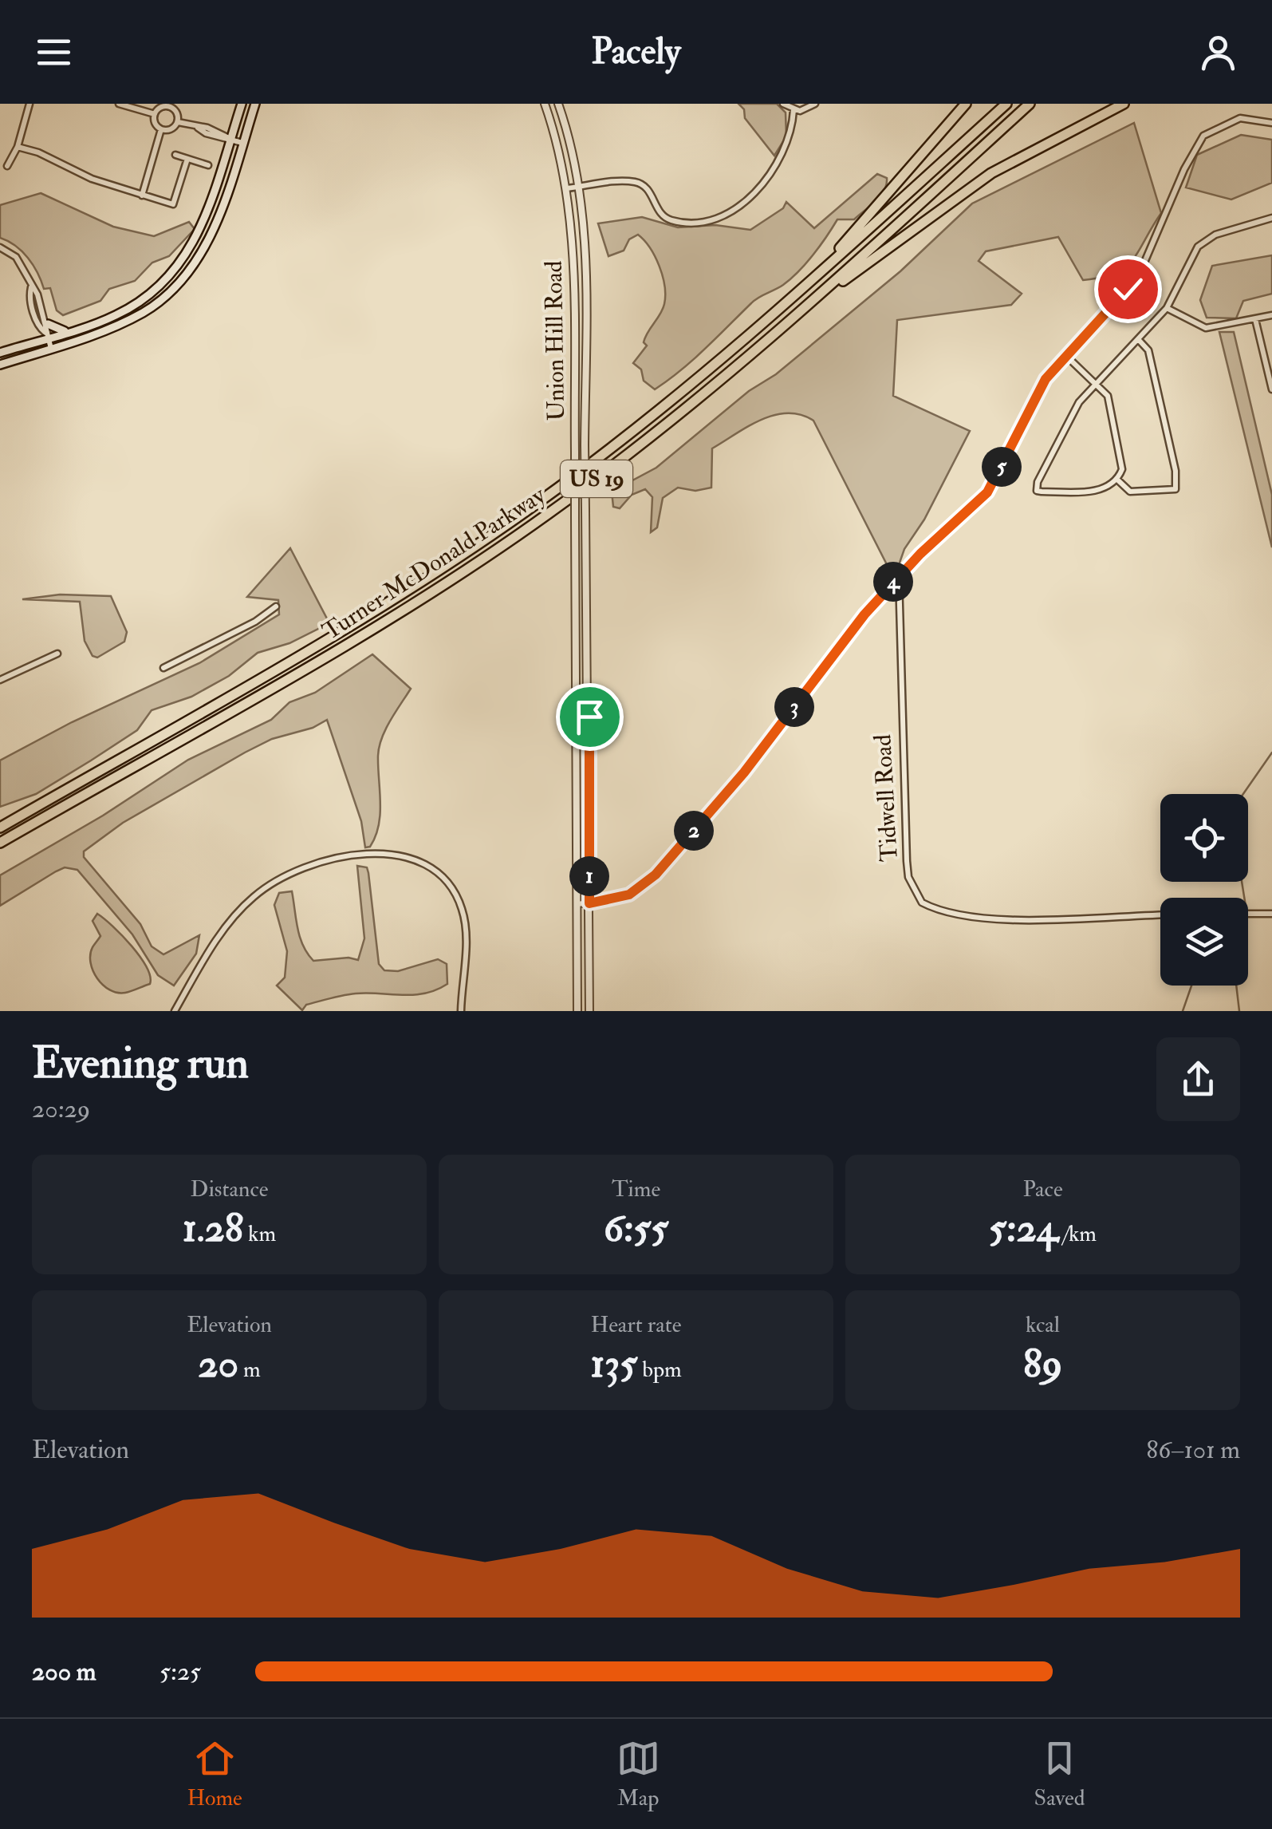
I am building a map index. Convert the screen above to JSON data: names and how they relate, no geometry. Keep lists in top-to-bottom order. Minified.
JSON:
{"streets":{"highway":["US 19","Turner McDonald Parkway"],"street":["Union Hill Road","Tidwell Road"]},"page":{"header":"Pacely","pins":["5","4","3","2","1"],"heading":["Evening run","20:29"],"stats":[["Distance","1.28 km"],["Time","6:55"],["Pace","5:24 /km"],["Elevation","20 m"],["Heart rate","135 bpm"],["kcal","89"]],"chart":["Elevation","86–101 m"],"list":[{"name":"200 m","note":"5:25"}],"tabs":["Home","Map","Saved"]}}
